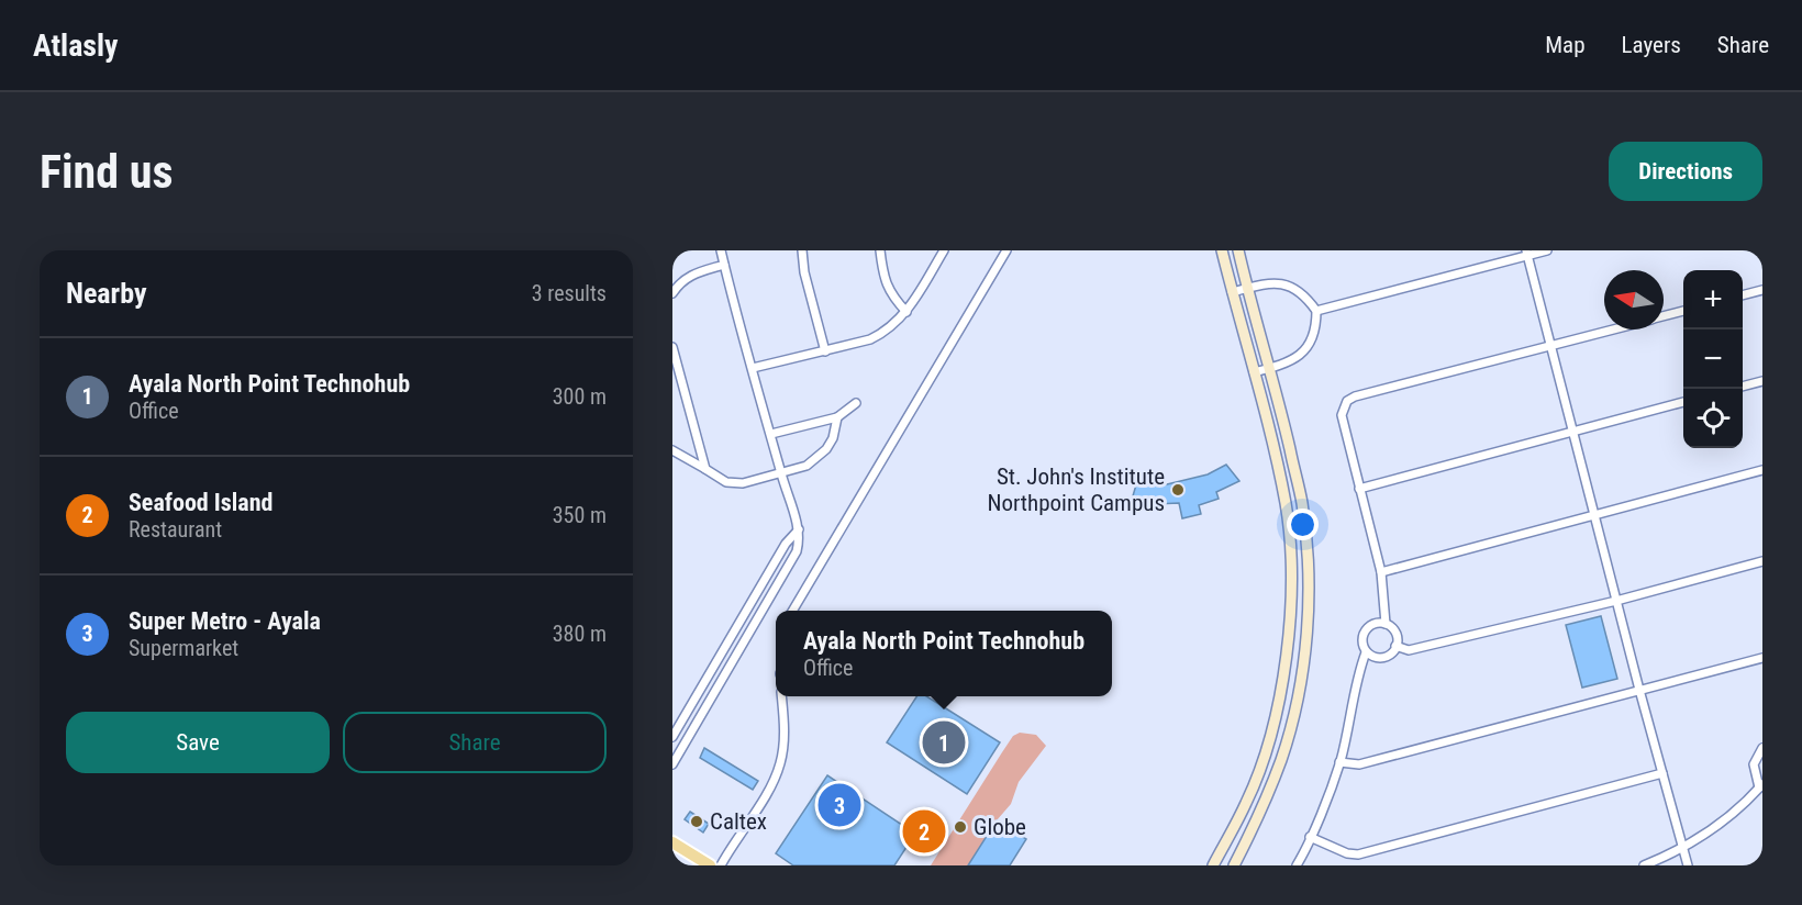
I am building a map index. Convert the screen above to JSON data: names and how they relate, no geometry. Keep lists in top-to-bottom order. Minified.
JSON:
{"places":["St. John's Institute Northpoint Campus","Caltex","Globe"],"north":"left","page":{"header":"Atlasly","nav":["Map","Layers","Share"],"buttons":["Directions",["Save","Share"]],"title":"Find us","heading":["Nearby","3 results"],"map_buttons":["+","−"],"list":[{"mark":"1","name":"Ayala North Point Technohub","note":"Office","value":"300 m"},{"mark":"2","name":"Seafood Island","note":"Restaurant","value":"350 m"},{"mark":"3","name":"Super Metro - Ayala","note":"Supermarket","value":"380 m"}],"popup":["Ayala North Point Technohub","Office"],"pins":["1","3","2"]}}
